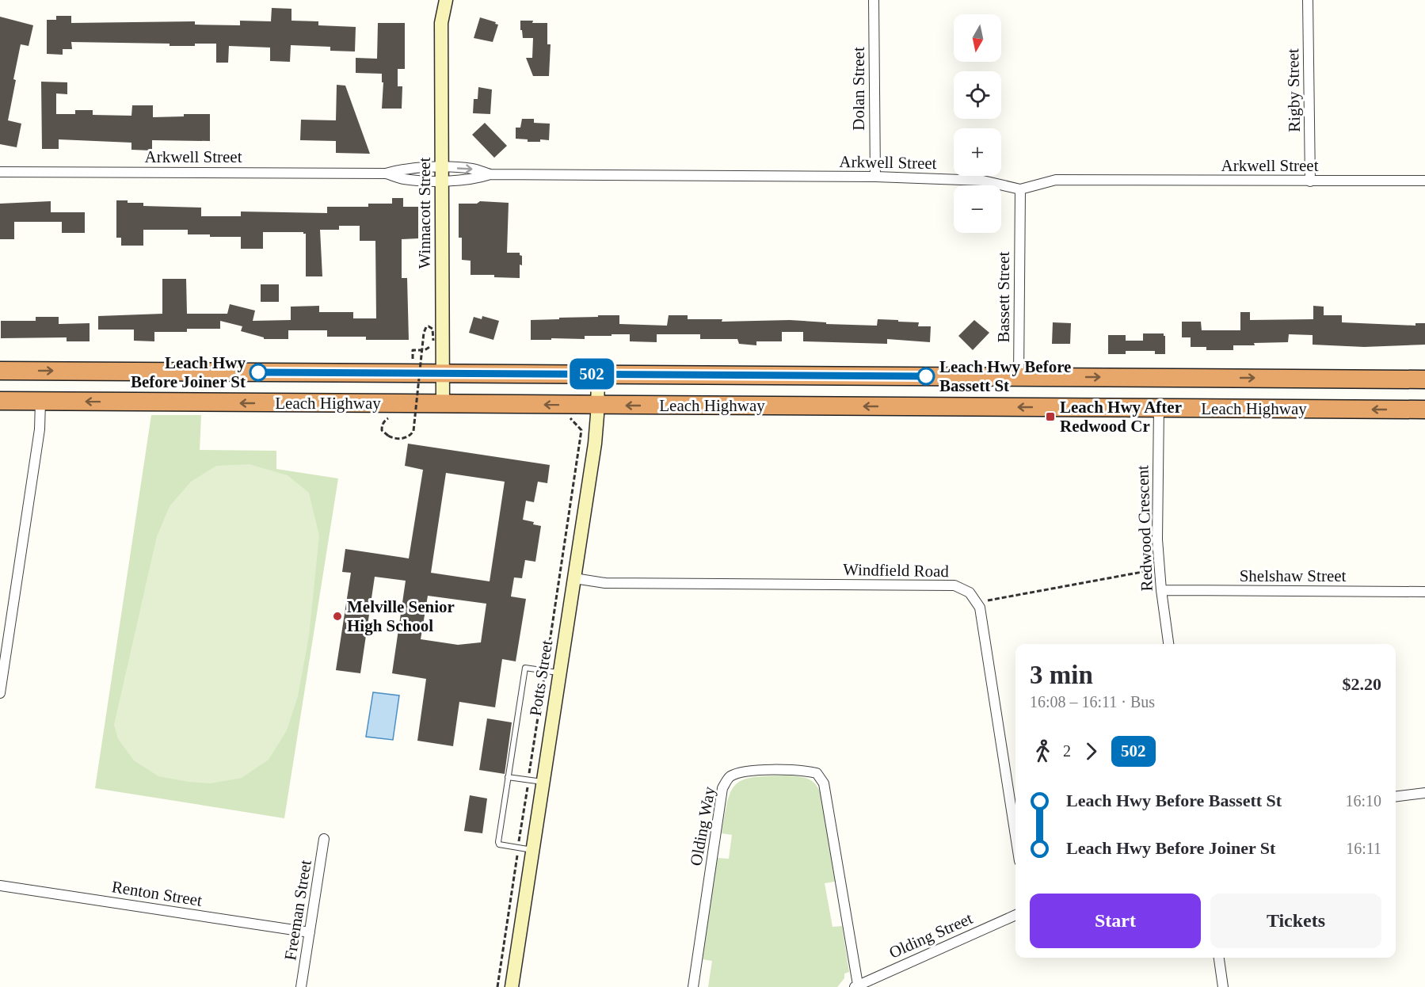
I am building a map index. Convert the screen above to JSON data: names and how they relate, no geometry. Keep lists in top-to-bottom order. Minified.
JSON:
{"streets":{"highway":["Leach Highway"],"street":["Dolan Street","Rigby Street","Arkwell Street","Winnacott Street","Bassett Street","Redwood Crescent","Windfield Road","Shelshaw Street","Potts Street","Olding Way","Renton Street","Freeman Street","Olding Street"]},"crossings":[["Dolan Street","Arkwell Street"],["Rigby Street","Arkwell Street"],["Arkwell Street","Winnacott Street"],["Arkwell Street","Bassett Street"],["Winnacott Street","Leach Highway"],["Bassett Street","Leach Highway"],["Leach Highway","Redwood Crescent"],["Leach Highway","Potts Street"],["Redwood Crescent","Shelshaw Street"],["Windfield Road","Potts Street"],["Olding Way","Olding Street"],["Renton Street","Freeman Street"]],"places":{"other":["Leach Hwy Before Joiner St","Leach Hwy Before Bassett St","Melville Senior High School"],"transit":["Leach Hwy After Redwood Cr"]},"lines":["bus line 502"],"north":"bottom","page":{"on_map":"502","map_buttons":["+","−"],"heading":["3 min","16:08 – 16:11 · Bus","$2.20"],"legs":["2","502"],"list":[{"name":"Leach Hwy Before Bassett St","value":"16:10"},{"name":"Leach Hwy Before Joiner St","value":"16:11"}],"buttons":["Start","Tickets"]}}
